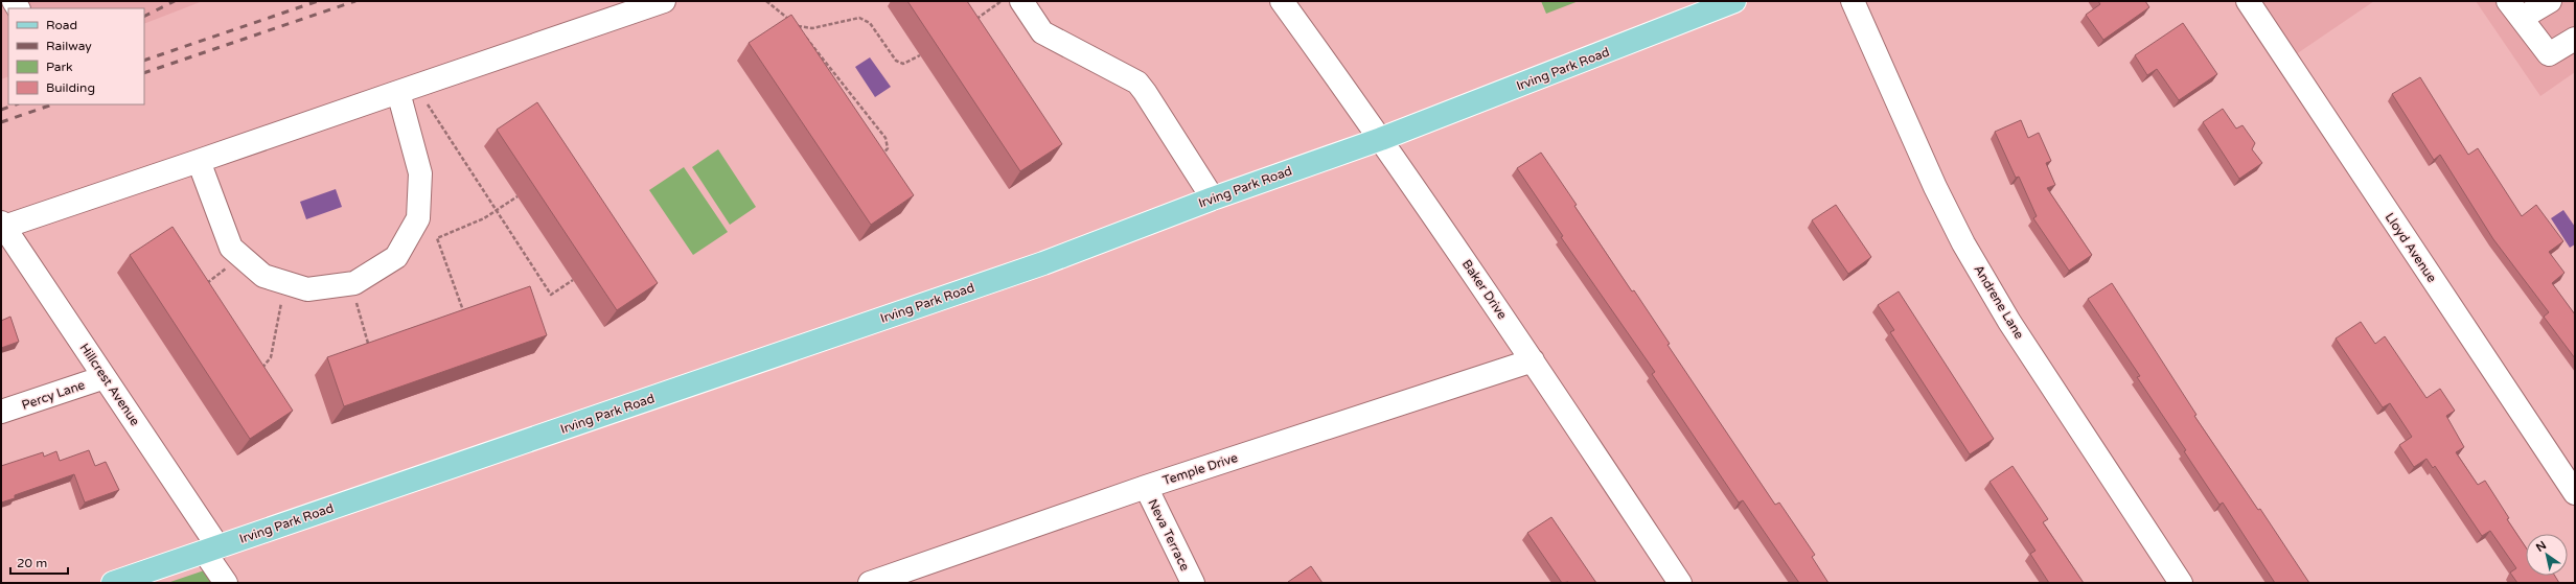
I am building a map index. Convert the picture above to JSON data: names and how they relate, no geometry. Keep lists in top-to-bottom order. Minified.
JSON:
{"streets":{"main road":["Irving Park Road"],"street":["Lloyd Avenue","Baker Drive","Andrene Lane","Hillcrest Avenue","Percy Lane","Temple Drive","Neva Terrace"]},"crossings":[["Irving Park Road","Baker Drive"],["Irving Park Road","Hillcrest Avenue"],["Baker Drive","Temple Drive"],["Hillcrest Avenue","Percy Lane"],["Temple Drive","Neva Terrace"]],"legend":["Road","Railway","Park","Building"],"scale_bar":"20 m","north":"top left"}
